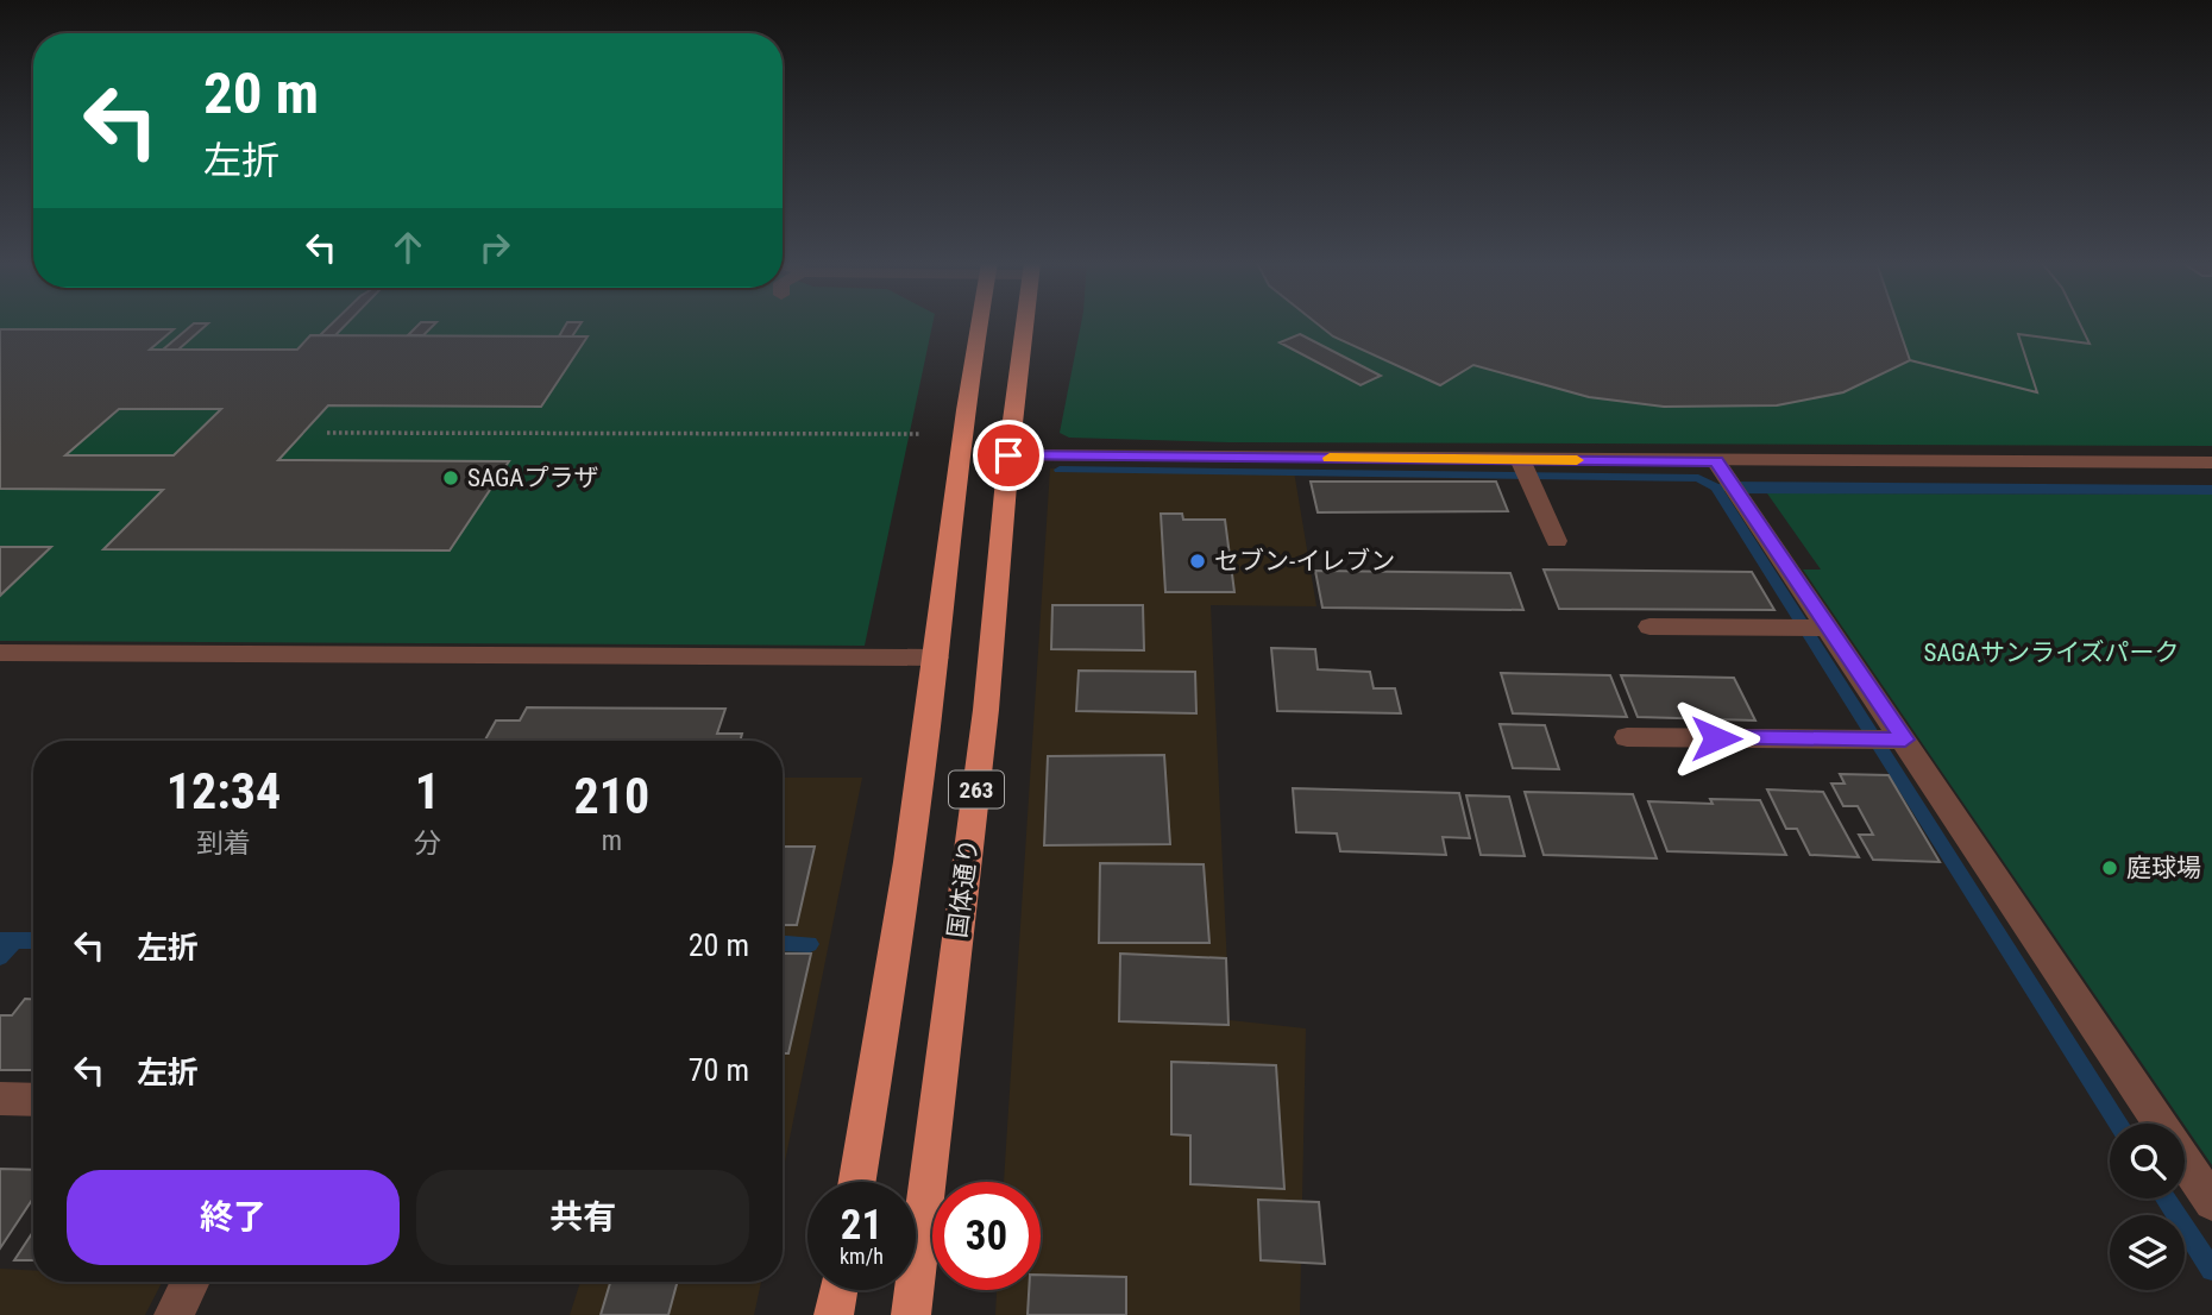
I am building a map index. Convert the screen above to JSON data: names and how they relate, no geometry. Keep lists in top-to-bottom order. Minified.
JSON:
{"streets":{"highway":["263","国体通り"]},"parks":["SAGAサンライズパーク"],"places":["SAGAプラザ","セブン-イレブン","庭球場"],"page":{"turn":["20 m","左折"],"eta":["12:34","到着","1","分","210","m"],"list":[{"name":"左折","value":"20 m"},{"name":"左折","value":"70 m"}],"buttons":["終了","共有"],"speed":"21 km/h","limit":"30"}}
